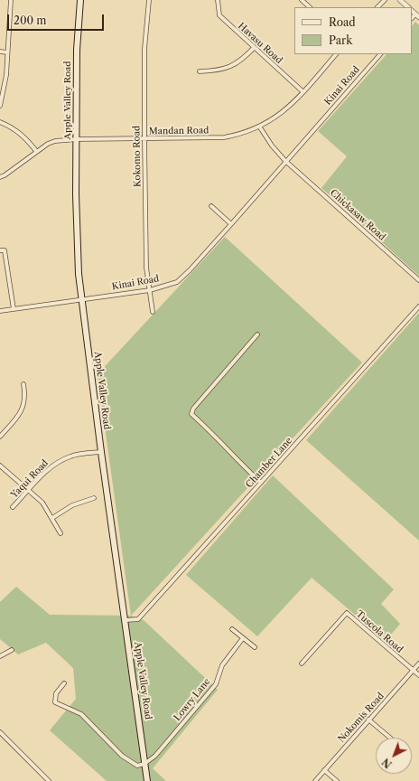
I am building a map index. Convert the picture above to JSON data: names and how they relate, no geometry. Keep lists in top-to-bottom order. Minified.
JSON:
{"streets":{"main road":["Apple Valley Road"],"street":["Havasu Road","Kinai Road","Mandan Road","Kokomo Road","Chickasaw Road","Chamber Lane","Yaqui Road","Tuscola Road","Lowry Lane","Nokomis Road"]},"crossings":[["Havasu Road","Mandan Road"],["Kinai Road","Apple Valley Road"],["Kinai Road","Kokomo Road"],["Kinai Road","Chickasaw Road"],["Apple Valley Road","Mandan Road"],["Apple Valley Road","Chamber Lane"],["Apple Valley Road","Yaqui Road"],["Apple Valley Road","Lowry Lane"],["Mandan Road","Kokomo Road"],["Tuscola Road","Nokomis Road"]],"legend":["Road","Park"],"scale_bar":"200 m","north":"bottom left"}
